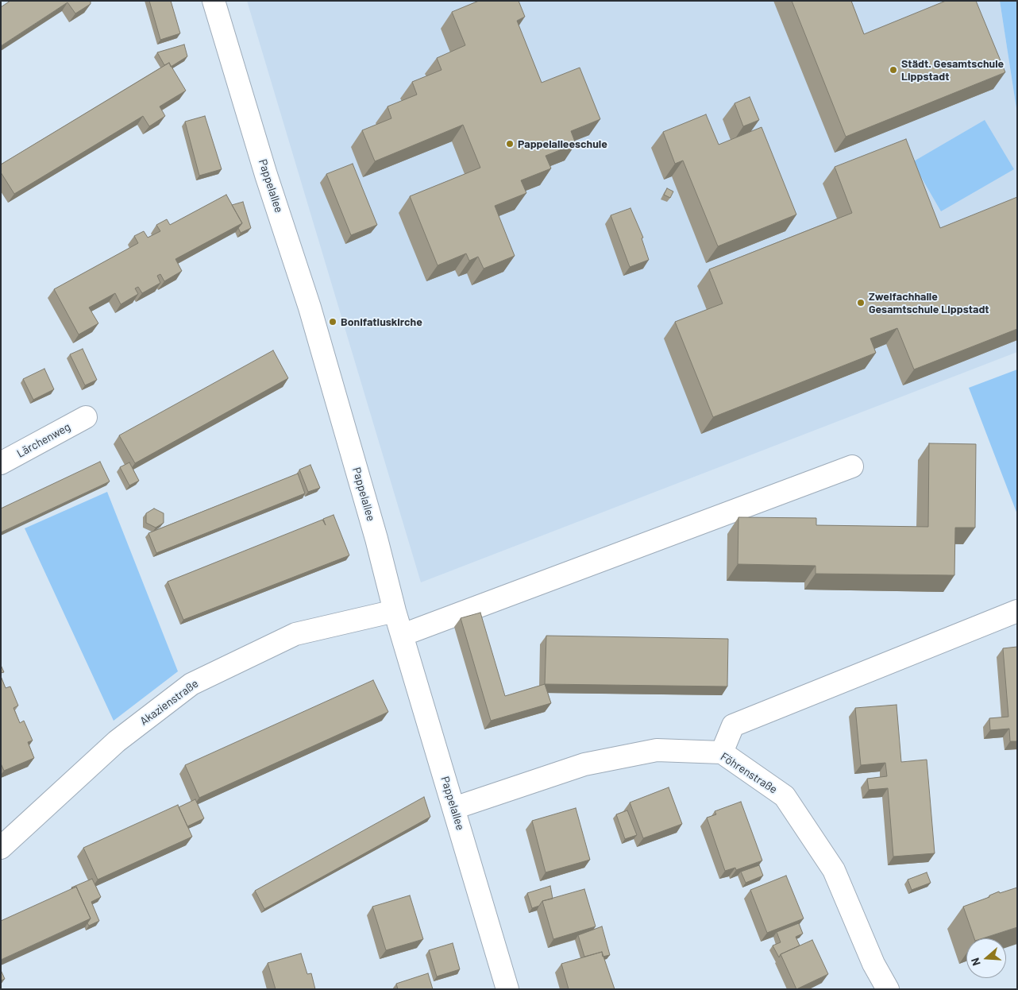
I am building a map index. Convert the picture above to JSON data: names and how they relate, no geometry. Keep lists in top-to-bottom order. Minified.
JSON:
{"streets":{"street":["Pappelallee","Lärchenweg","Akazienstraße","Föhrenstraße"]},"crossings":[["Pappelallee","Akazienstraße"],["Pappelallee","Föhrenstraße"]],"places":["Städt. Gesamtschule Lippstadt","Pappelalleeschule","Zweifachhalle Gesamtschule Lippstadt","Bonifatiuskirche"],"north":"left"}
